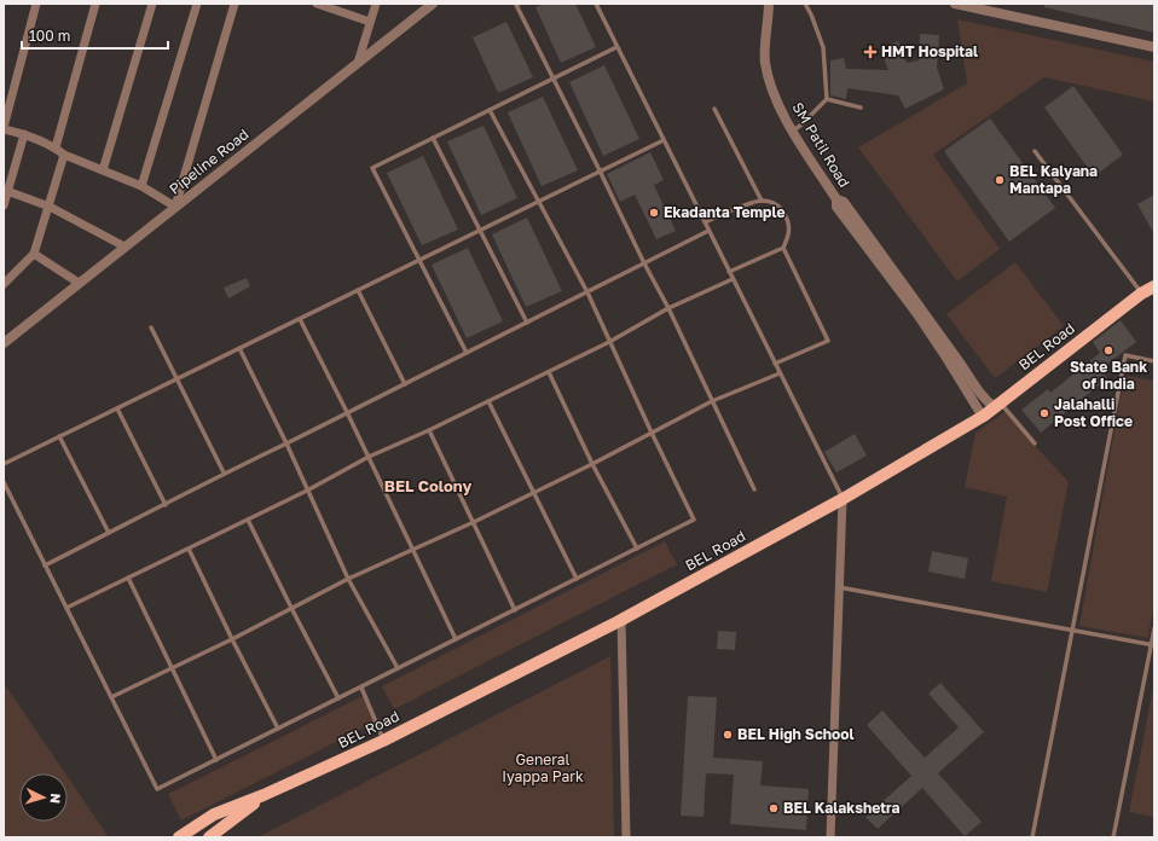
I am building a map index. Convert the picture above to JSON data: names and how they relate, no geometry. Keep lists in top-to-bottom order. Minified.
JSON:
{"streets":{"main road":["BEL Road"],"street":["SM Patil Road","Pipeline Road"]},"crossings":[["SM Patil Road","BEL Road"]],"districts":["BEL Colony"],"parks":["General Iyappa Park"],"places":{"health":["HMT Hospital"],"other":["BEL Kalyana Mantapa","Ekadanta Temple","State Bank of India","Jalahalli Post Office","BEL High School","BEL Kalakshetra"]},"scale_bar":"100 m","north":"right"}
